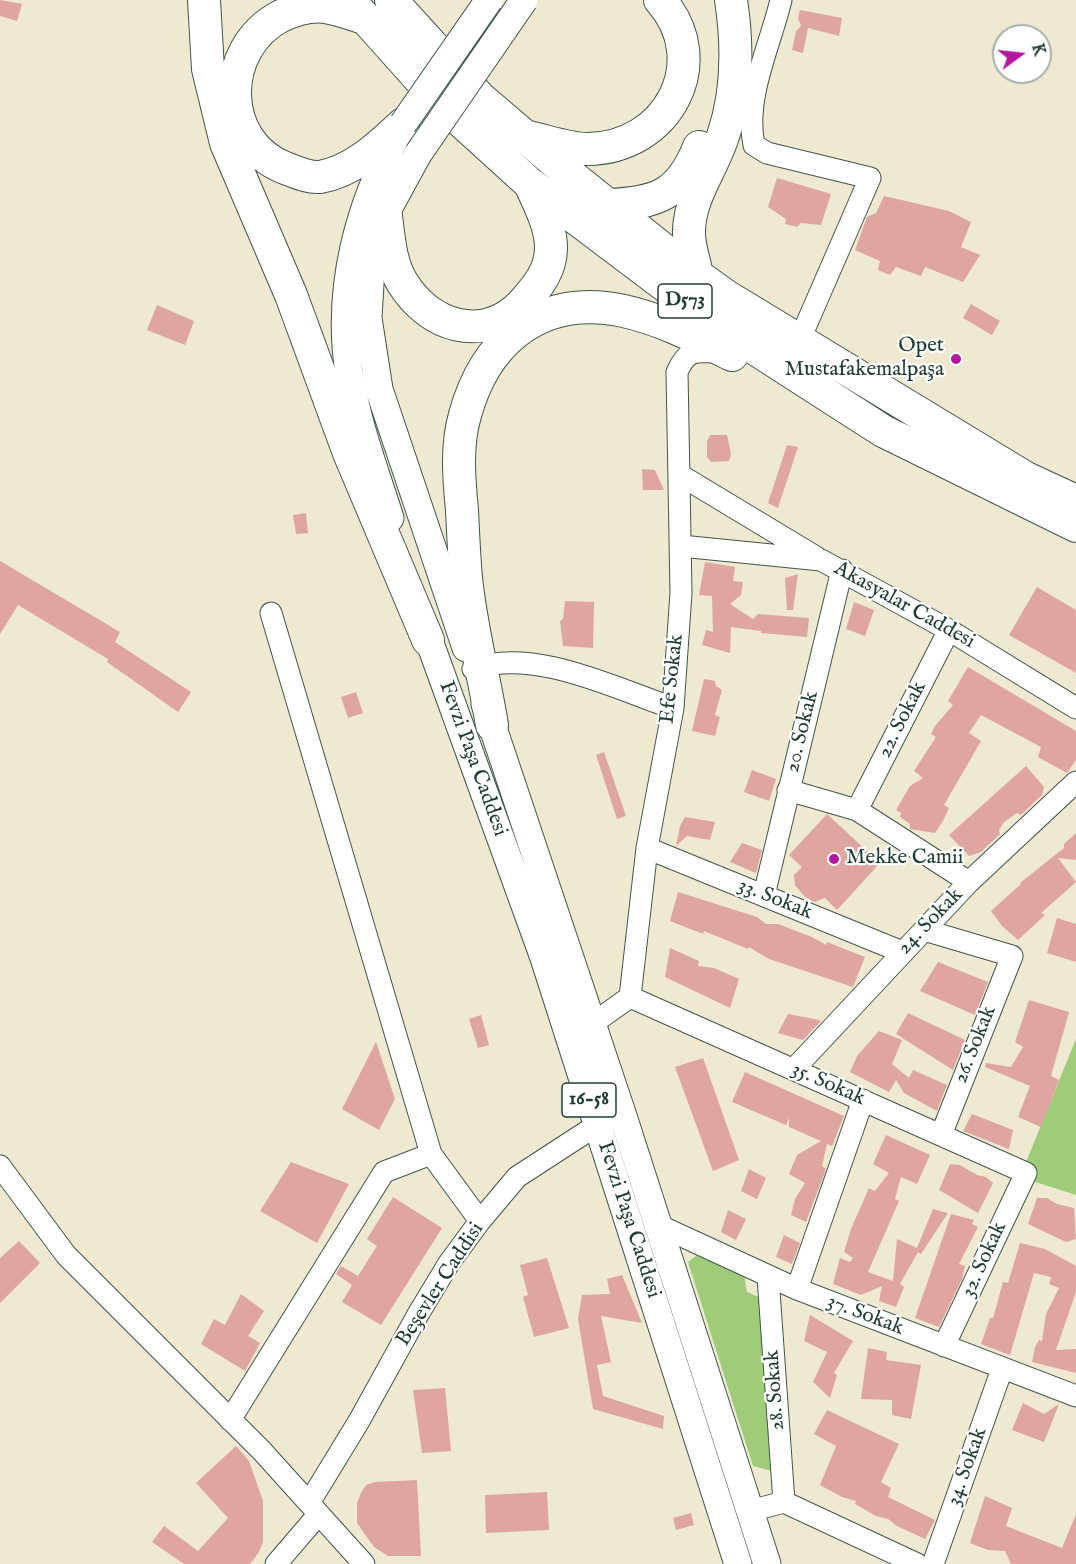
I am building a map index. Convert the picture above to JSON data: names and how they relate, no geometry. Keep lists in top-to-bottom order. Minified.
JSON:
{"streets":{"highway":["D573"],"main road":["Fevzi Paşa Caddesi","16-58"],"street":["Akasyalar Caddesi","Efe Sokak","22. Sokak","20. Sokak","33. Sokak","24. Sokak","26. Sokak","35. Sokak","32. Sokak","Beşevler Caddisi","37. Sokak","28. Sokak","34. Sokak"]},"crossings":[["Akasyalar Caddesi","Efe Sokak"],["Akasyalar Caddesi","22. Sokak"],["Akasyalar Caddesi","20. Sokak"],["Efe Sokak","33. Sokak"],["Efe Sokak","35. Sokak"],["20. Sokak","33. Sokak"],["Fevzi Paşa Caddesi","Beşevler Caddisi"],["Fevzi Paşa Caddesi","37. Sokak"],["33. Sokak","24. Sokak"],["24. Sokak","26. Sokak"],["24. Sokak","35. Sokak"],["26. Sokak","35. Sokak"],["35. Sokak","32. Sokak"],["32. Sokak","37. Sokak"],["37. Sokak","28. Sokak"],["37. Sokak","34. Sokak"]],"places":["Opet Mustafakemalpaşa","Mekke Camii"],"north":"right"}
